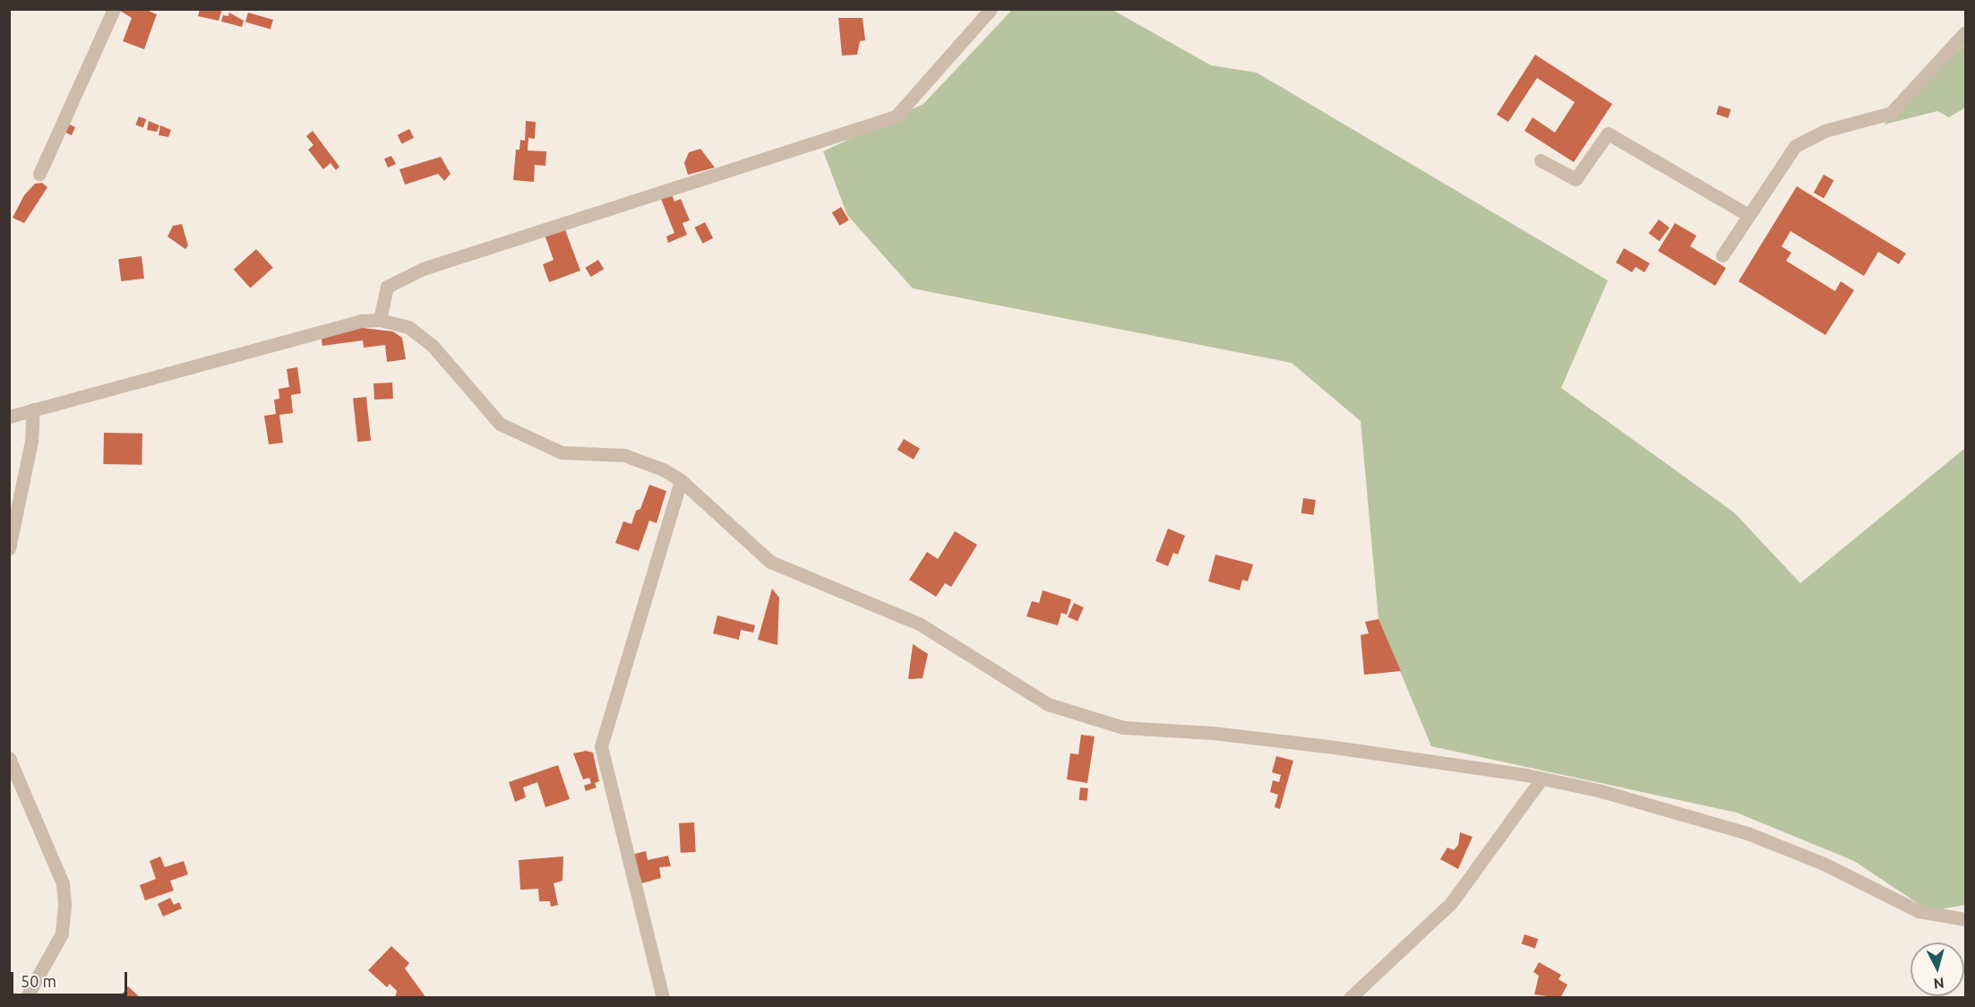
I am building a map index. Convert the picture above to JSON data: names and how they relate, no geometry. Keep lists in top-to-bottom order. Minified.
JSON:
{"scale_bar":"50 m","north":"bottom"}
